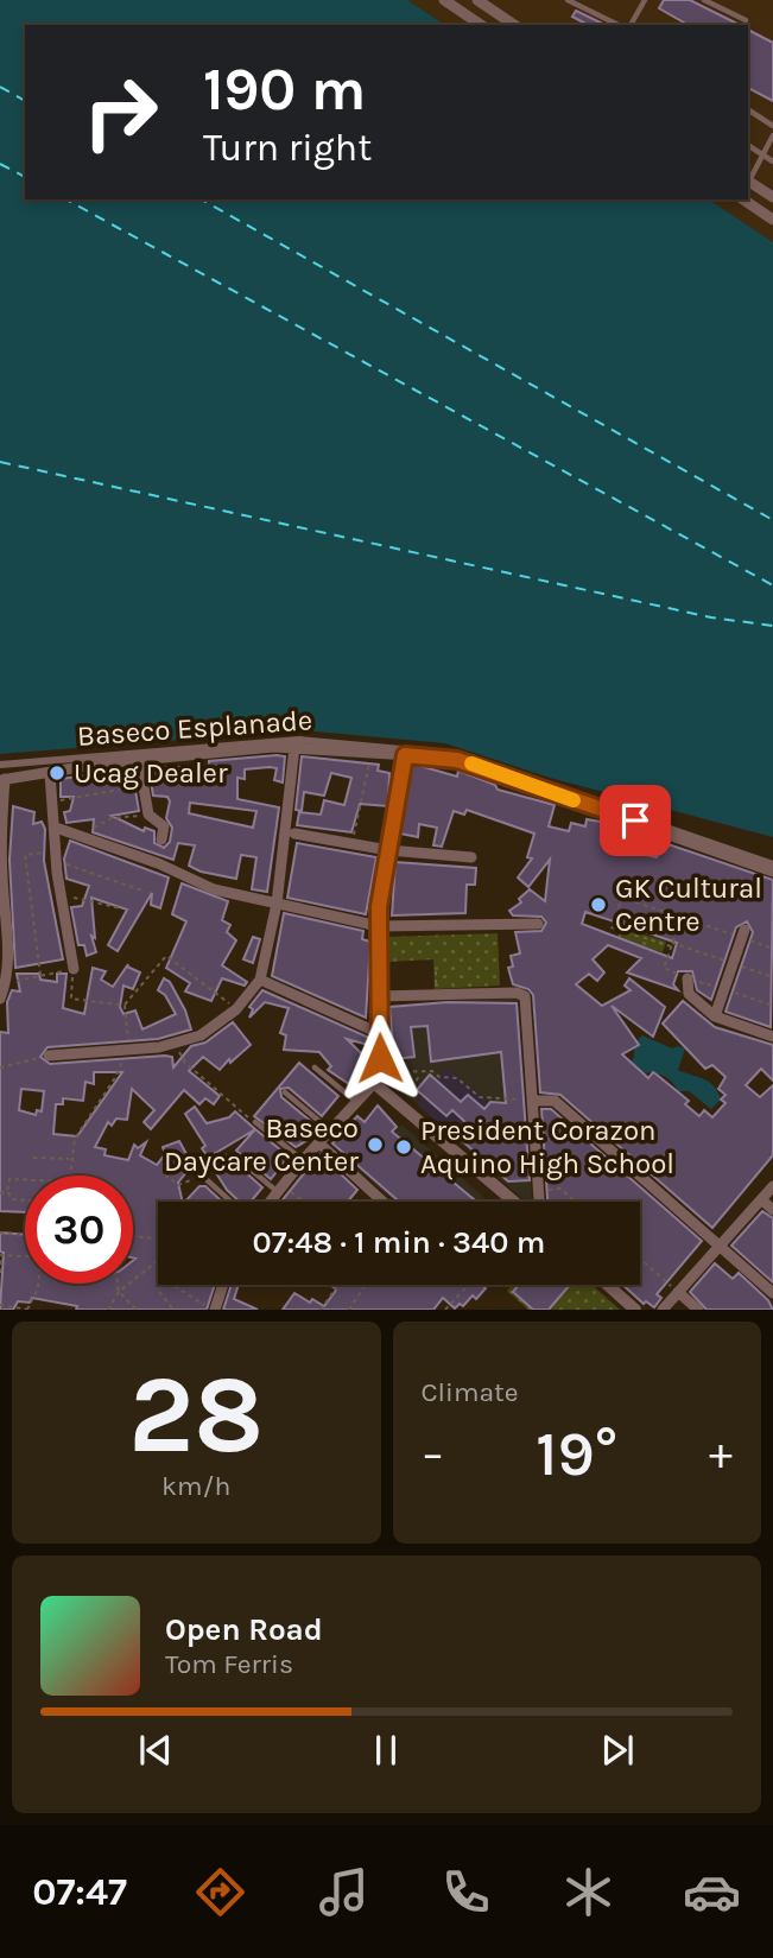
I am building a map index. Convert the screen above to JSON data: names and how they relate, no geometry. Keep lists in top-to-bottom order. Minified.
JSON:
{"streets":{"street":["Baseco Esplanade"]},"places":["Ucag Dealer","GK Cultural Centre","Baseco Daycare Center","President Corazon Aquino High School"],"page":{"turn":["190 m","Turn right"],"limit":"30","trip":"07:48 · 1 min · 340 m","tile":[["28","km/h"],"Climate"],"heat":["−","19°","+"],"song":["Open Road","Tom Ferris"],"tabs":"07:47"}}
